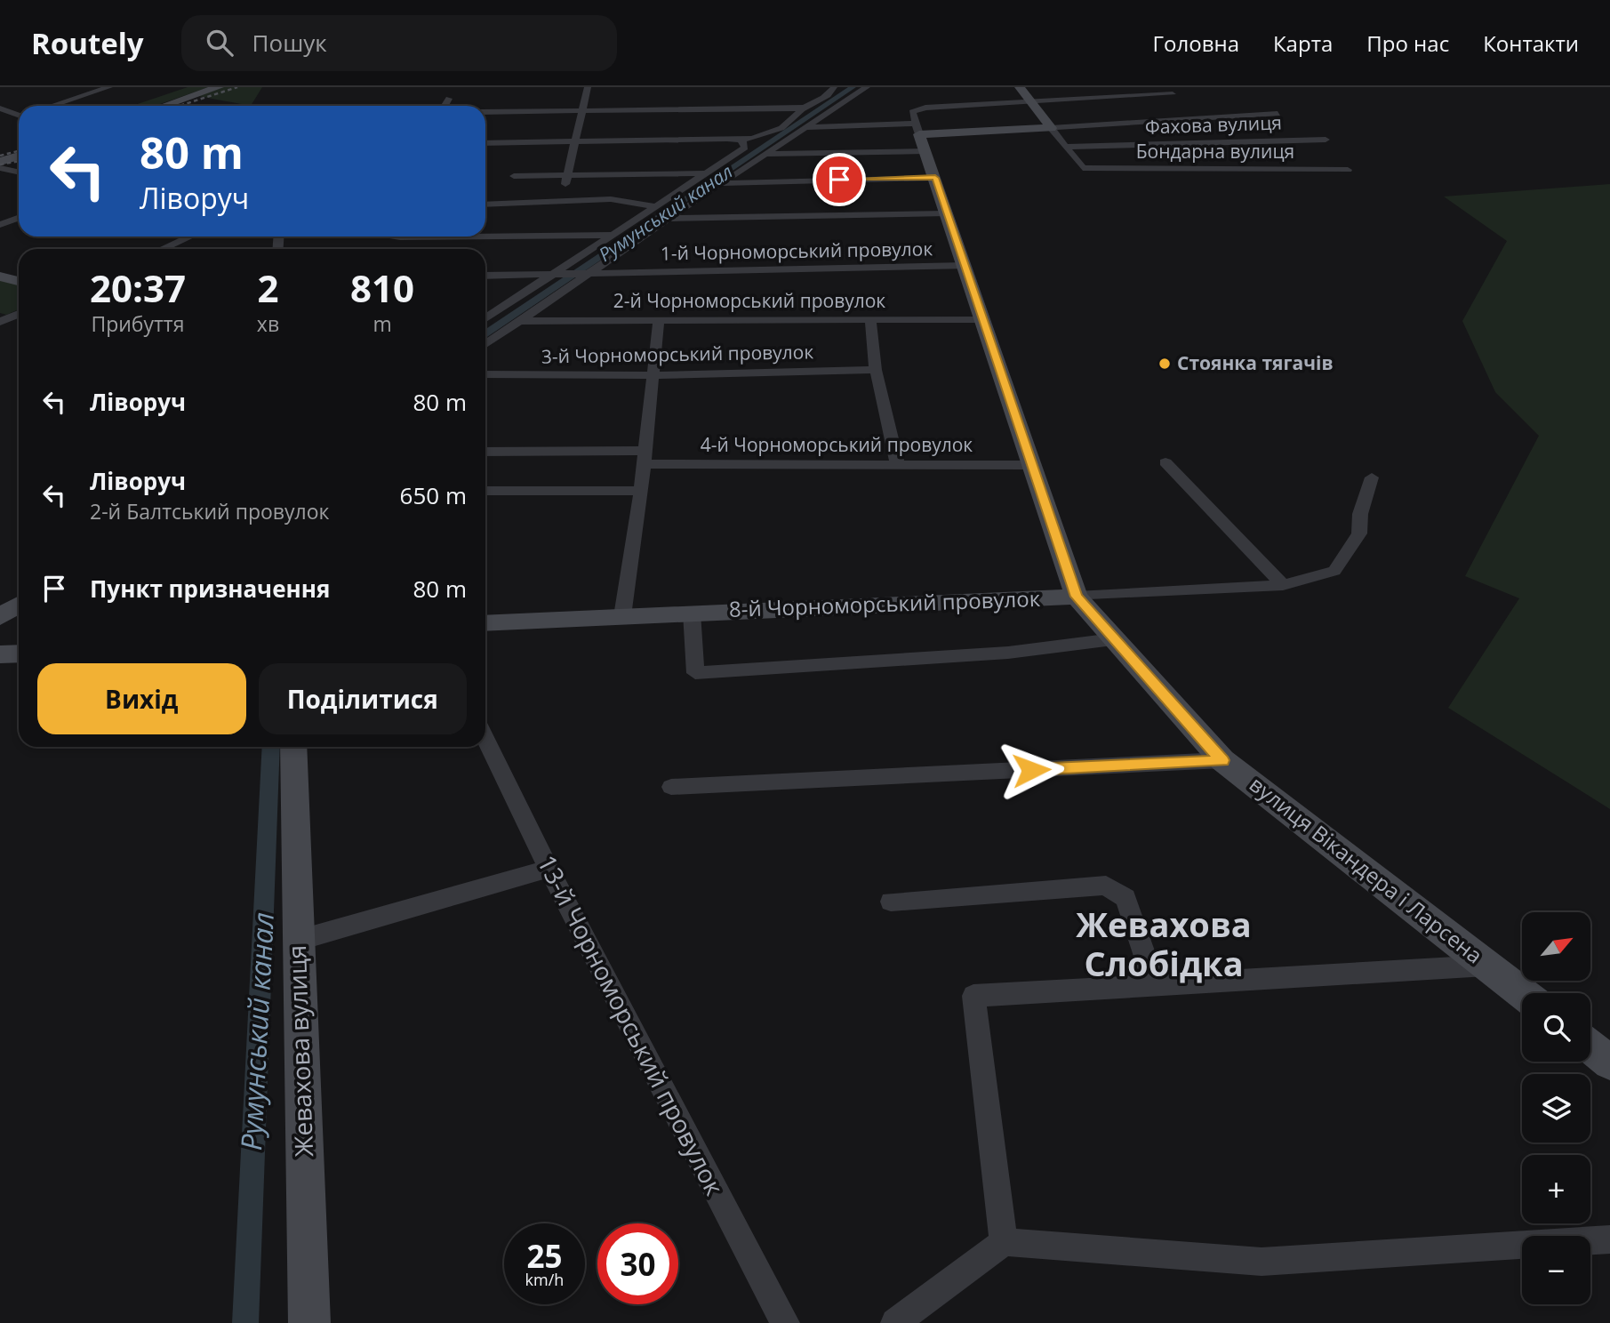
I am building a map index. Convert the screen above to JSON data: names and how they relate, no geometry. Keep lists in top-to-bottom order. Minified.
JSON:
{"streets":{"street":["Фахова вулиця","Бондарна вулиця","1-й Чорноморський провулок","2-й Чорноморський провулок","3-й Чорноморський провулок","4-й Чорноморський провулок","8-й Чорноморський провулок","вулиця Вікандера і Ларсена","13-й Чорноморський провулок","Жевахова вулиця"]},"crossings":[["Фахова вулиця","Бондарна вулиця"],["1-й Чорноморський провулок","вулиця Вікандера і Ларсена"],["2-й Чорноморський провулок","вулиця Вікандера і Ларсена"],["4-й Чорноморський провулок","вулиця Вікандера і Ларсена"],["8-й Чорноморський провулок","вулиця Вікандера і Ларсена"]],"districts":["Жевахова Слобідка"],"water":["Румунський канал"],"places":["Стоянка тягачів"],"north":"top right","page":{"header":"Routely","search":"Пошук","nav":["Головна","Карта","Про нас","Контакти"],"turn":["80 m","Ліворуч"],"eta":["20:37","Прибуття","2","хв","810","m"],"list":[{"name":"Ліворуч","value":"80 m"},{"name":"Ліворуч","note":"2-й Балтський провулок","value":"650 m"},{"name":"Пункт призначення","value":"80 m"}],"buttons":["Вихід","Поділитися"],"map_buttons":["+","−"],"speed":"25 km/h","limit":"30"}}
